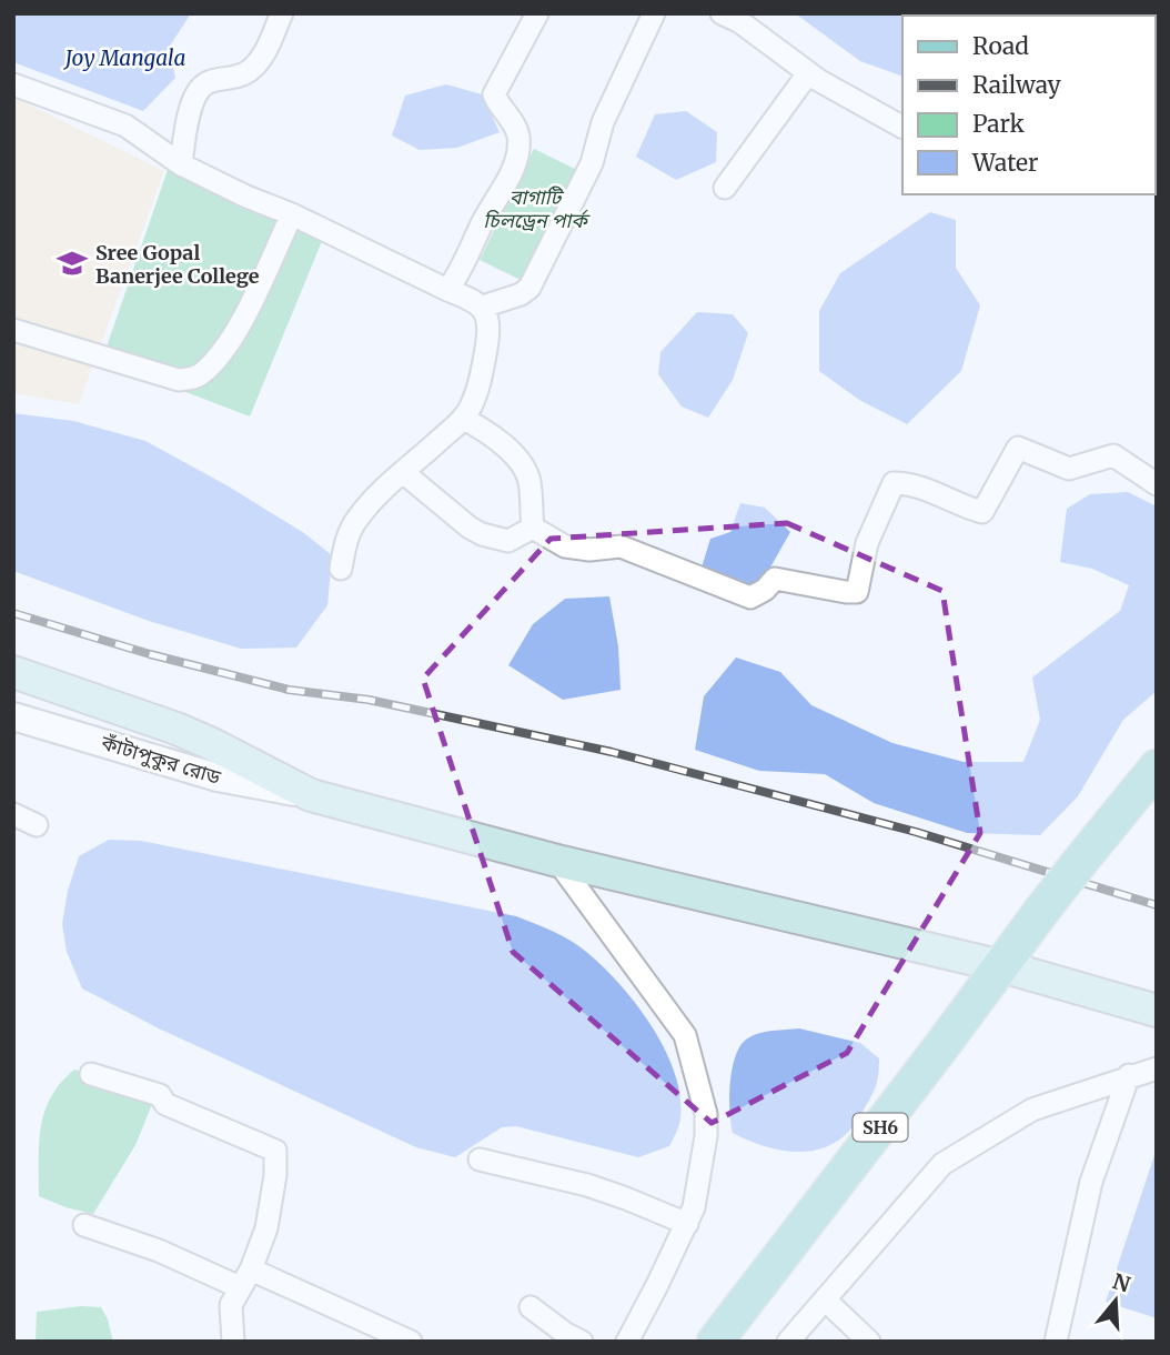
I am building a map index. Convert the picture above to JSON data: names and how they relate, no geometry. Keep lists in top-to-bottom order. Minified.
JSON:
{"streets":{"main road":["SH6"],"street":["কাঁটাপুকুর রোড"]},"water":["Joy Mangala"],"parks":["বাগাটি চিলড্রেন পার্ক"],"places":{"school or university":["Sree Gopal Banerjee College"]},"legend":["Road","Railway","Park","Water"],"north":"top"}
